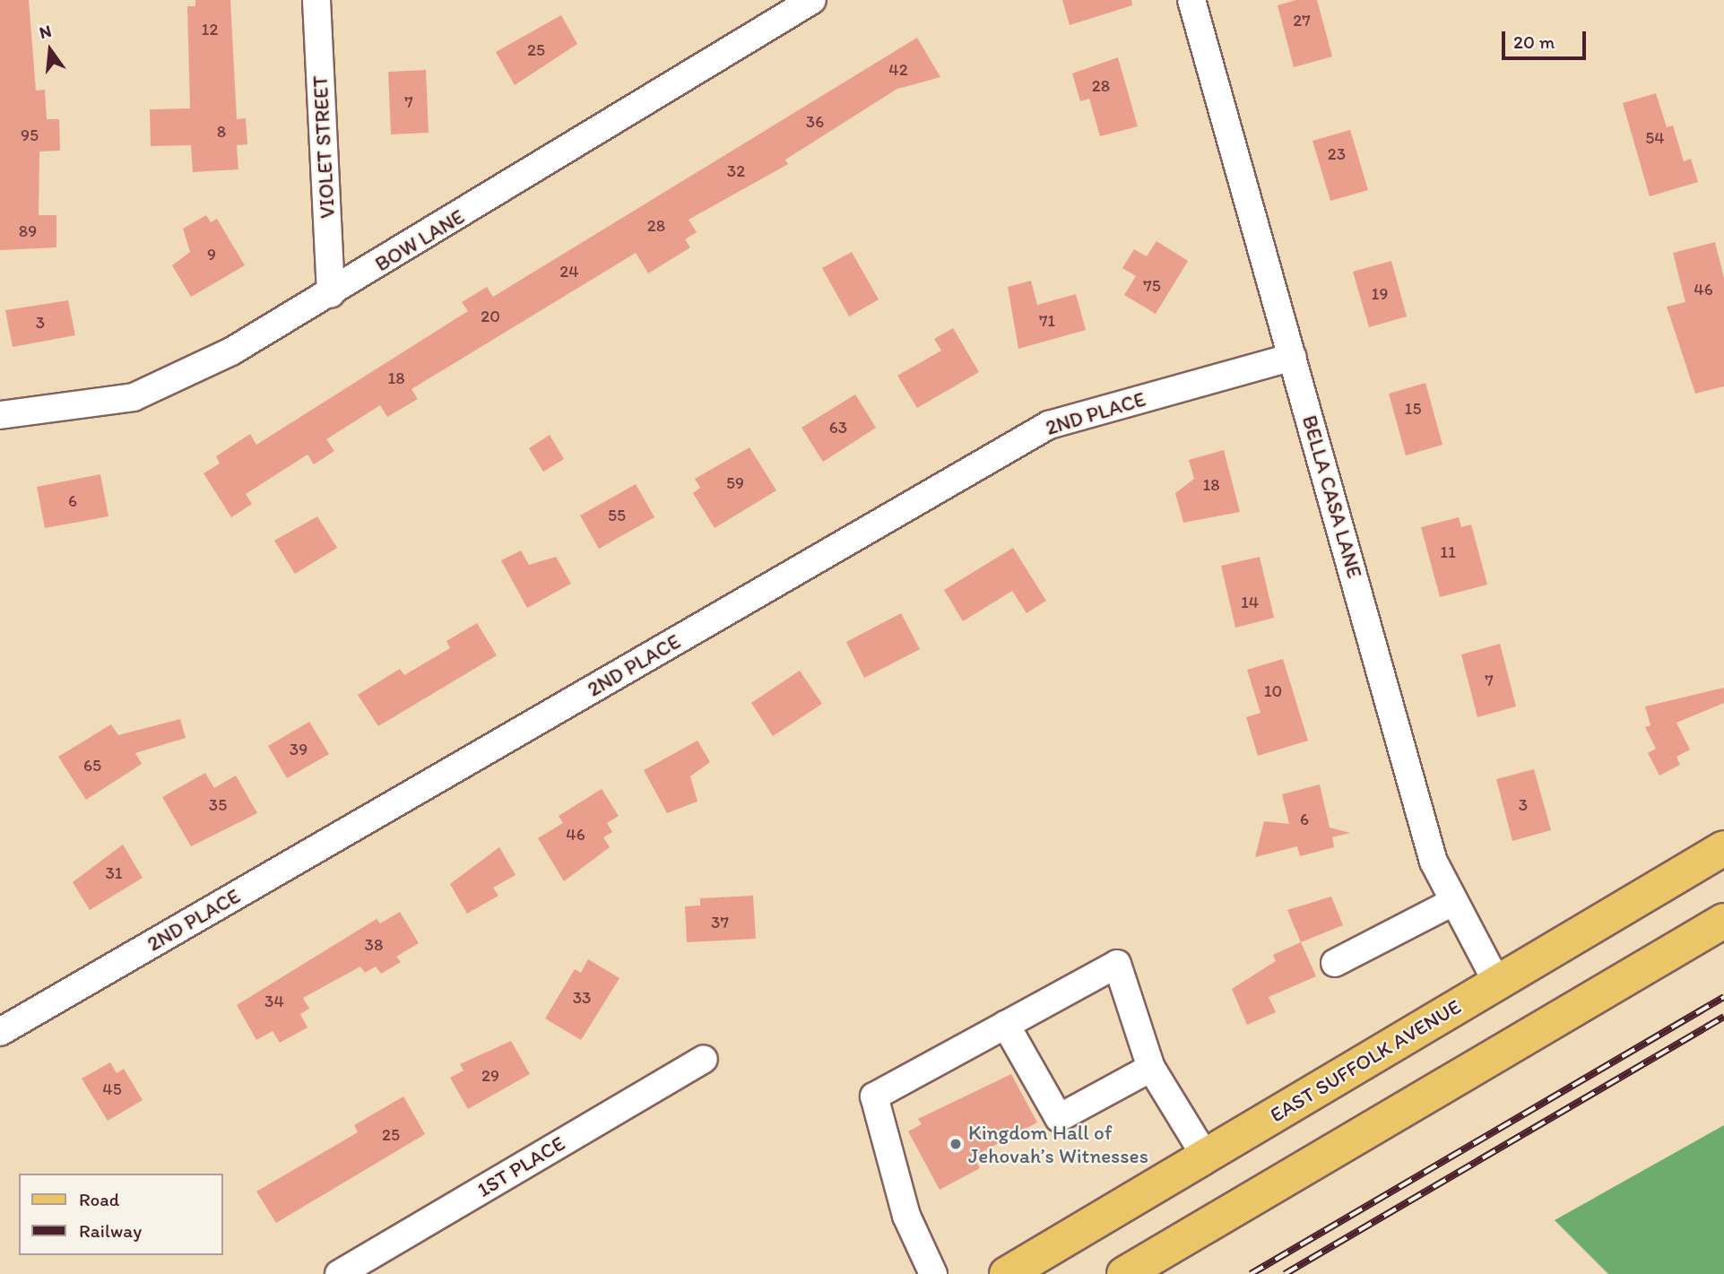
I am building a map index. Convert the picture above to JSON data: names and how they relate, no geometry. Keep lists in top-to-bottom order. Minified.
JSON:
{"streets":{"main road":["EAST SUFFOLK AVENUE"],"street":["VIOLET STREET","BOW LANE","2ND PLACE","BELLA CASA LANE","1ST PLACE"]},"crossings":[["VIOLET STREET","BOW LANE"],["2ND PLACE","BELLA CASA LANE"],["BELLA CASA LANE","EAST SUFFOLK AVENUE"]],"places":["Kingdom Hall of Jehovah’s Witnesses"],"house_numbers":["27","12","25","42","28","7","36","8","95","54","23","32","28","89","9","24","75","46","19","20","71","3","18","15","63","59","18","6","55","11","14","7","10","39","65","35","3","6","46","31","37","38","33","34","29","45","25"],"legend":["Road","Railway"],"scale_bar":"20 m","north":"top"}
